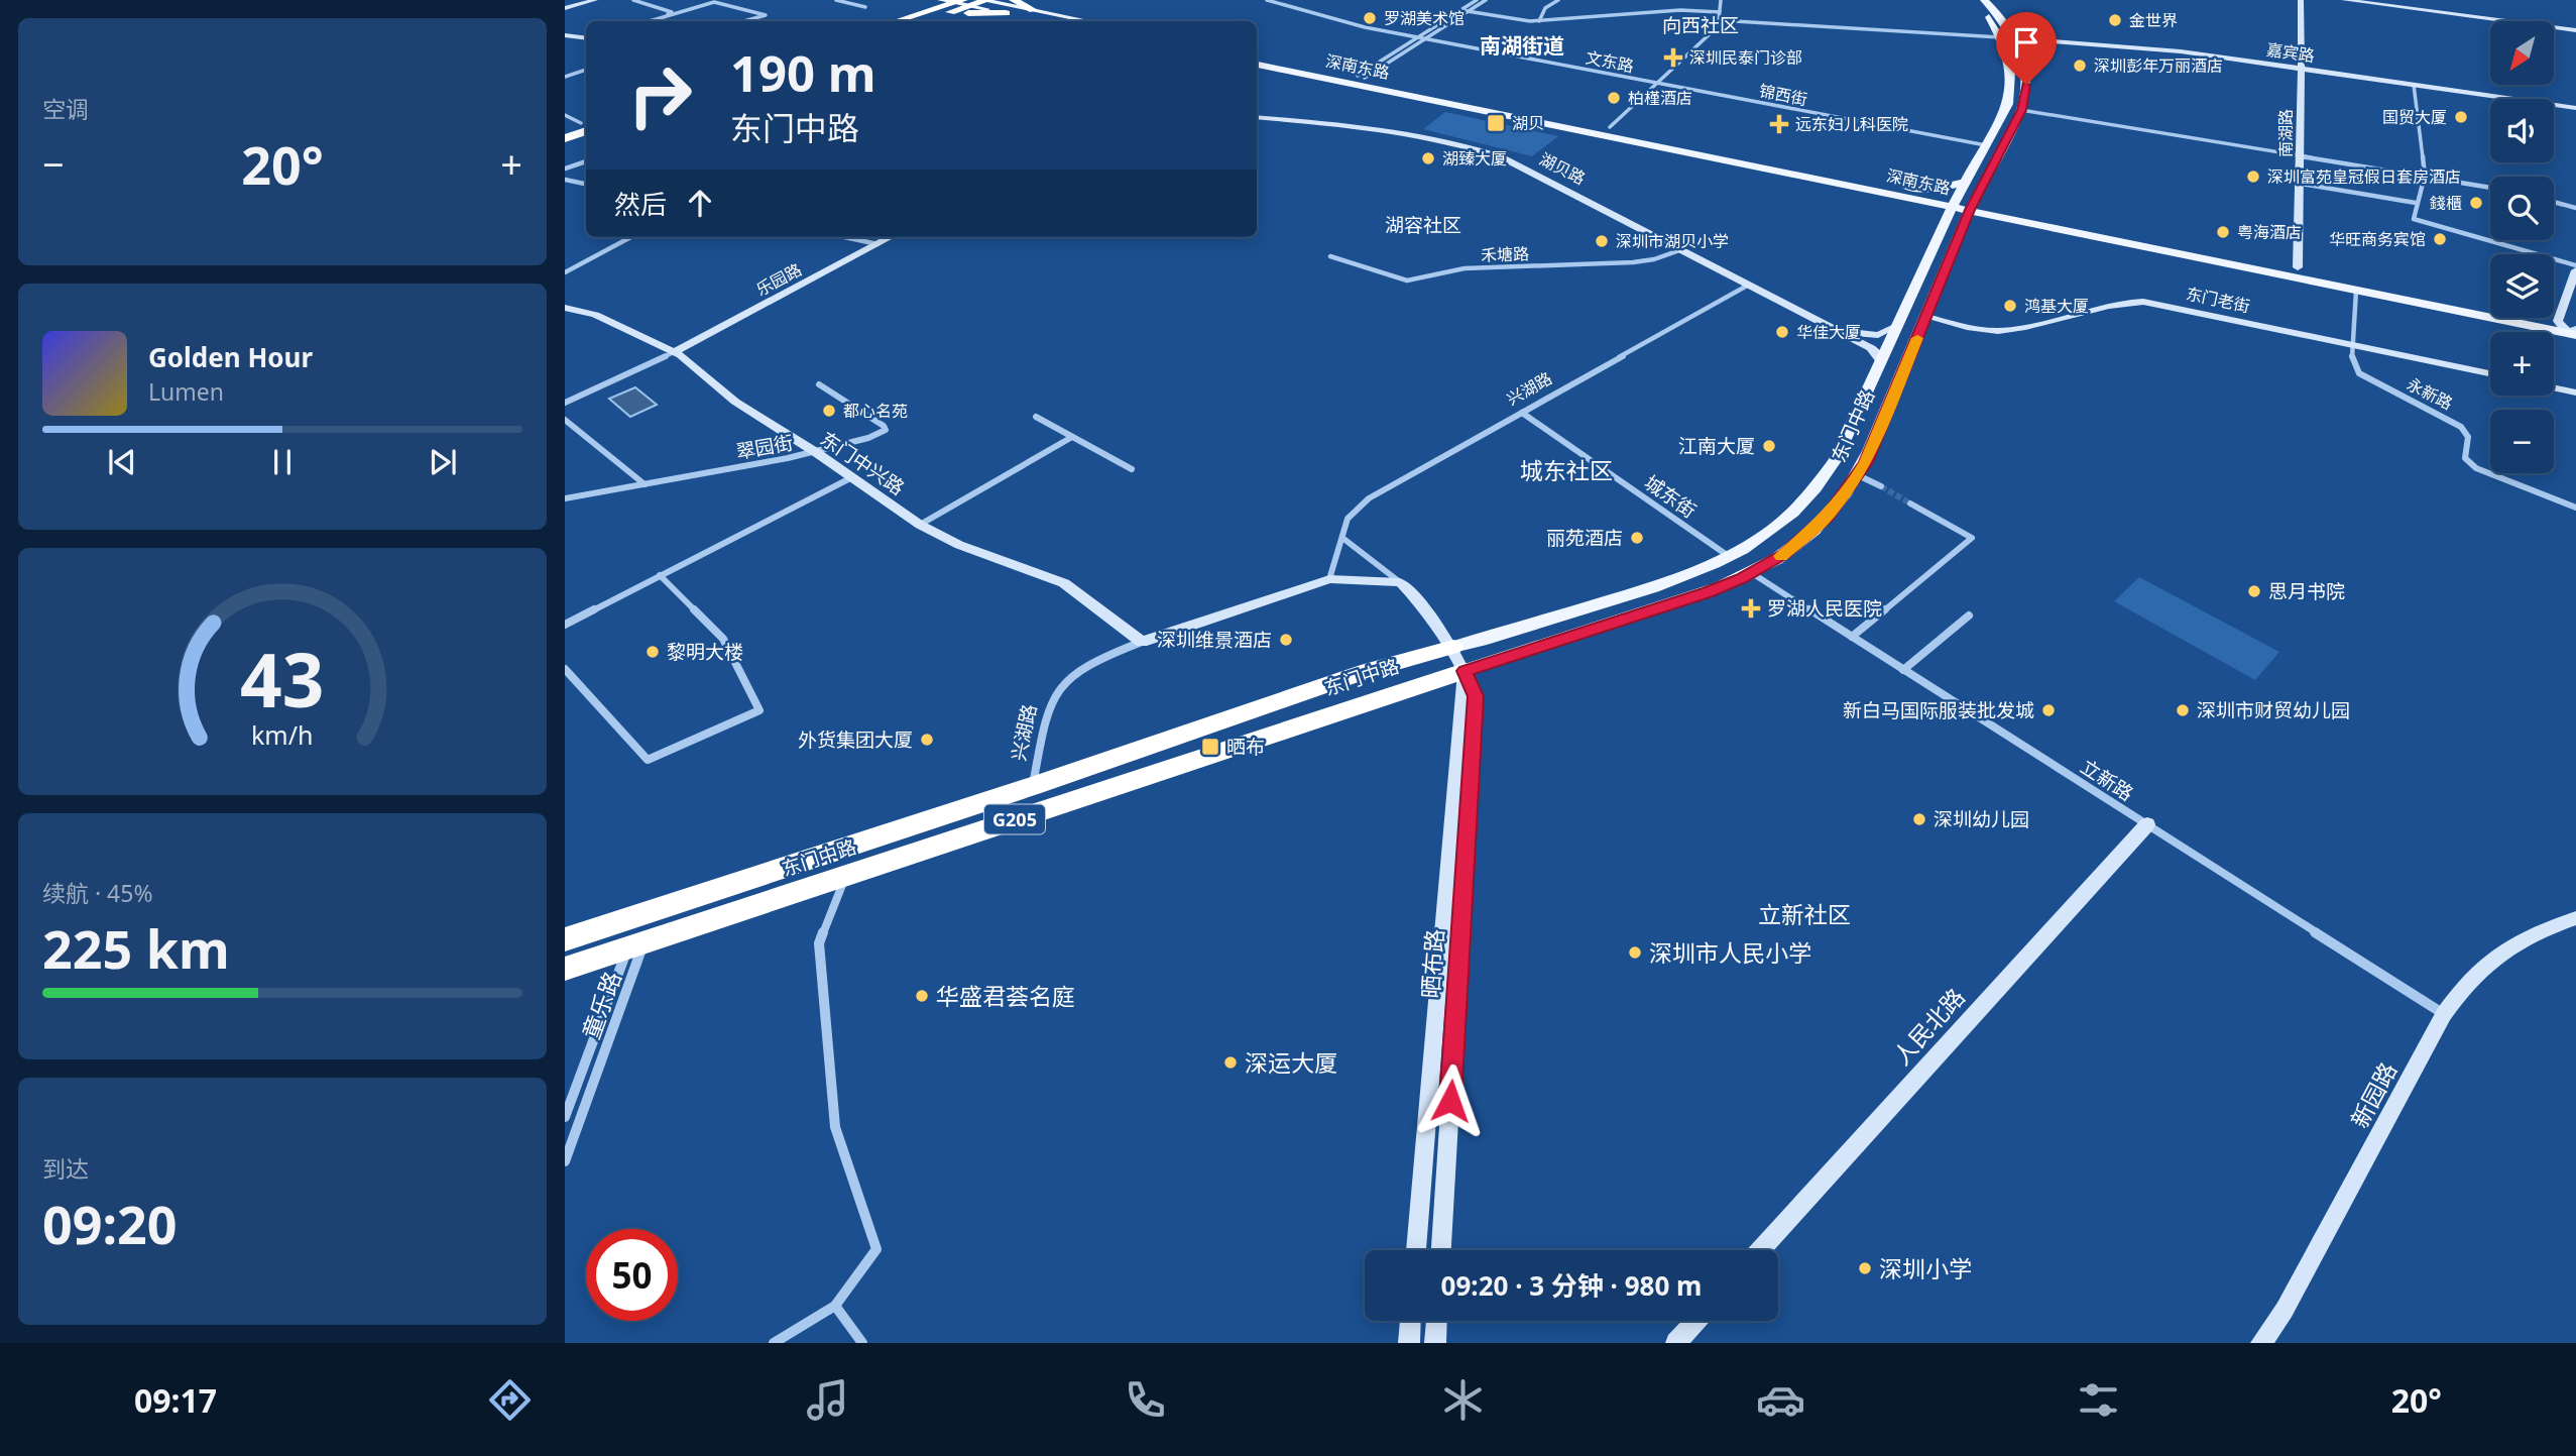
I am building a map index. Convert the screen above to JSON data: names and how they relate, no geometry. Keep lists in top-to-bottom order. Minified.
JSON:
{"streets":{"highway":["东门中路","G205"],"main road":["深南东路"],"street":["嘉宾路","文东路","锦西街","南湖路","湖贝路","禾塘路","乐园路","东门老街","兴湖路","永新路","翠园街","东门中兴路","城东街","立新路","晒布路","童乐路","人民北路","新园路"]},"crossings":[["嘉宾路","南湖路"],["嘉宾路","东门中路"],["文东路","锦西街"],["深南东路","南湖路"],["深南东路","永新路"],["深南东路","东门中路"],["锦西街","东门中路"],["湖贝路","禾塘路"],["湖贝路","兴湖路"],["湖贝路","东门中路"],["乐园路","东门中兴路"],["东门老街","永新路"],["东门老街","东门中路"],["兴湖路","东门中路"],["兴湖路","东门中兴路"],["兴湖路","城东街"],["东门中路","城东街"],["东门中路","立新路"],["东门中路","晒布路"],["东门中路","童乐路"],["翠园街","东门中兴路"],["立新路","人民北路"],["立新路","新园路"]],"districts":["向西社区","南湖街道","湖容社区","城东社区","立新社区"],"places":{"other":["罗湖美术馆","金世界","深圳彭年万丽酒店","柏槿酒店","国贸大厦","湖臻大厦","深圳富苑皇冠假日套房酒店","錢櫃","粤海酒店","华旺商务宾馆","深圳市湖贝小学","鸿基大厦","华佳大厦","都心名苑","江南大厦","丽苑酒店","思月书院","深圳维景酒店","黎明大楼","新白马国际服装批发城","深圳市财贸幼儿园","外货集团大厦","深圳幼儿园","深圳市人民小学","华盛君荟名庭","深运大厦","深圳小学"],"health":["深圳民泰门诊部","远东妇儿科医院","罗湖人民医院"],"transit":["湖贝","晒布"]},"north":"bottom left","page":{"tile":["空调",["续航 · 45%","225 km"],["到达","09:20"]],"map_buttons":["+","−"],"turn":["190 m","东门中路"],"heat":["−","20°","+"],"then":"然后","song":["Golden Hour","Lumen"],"limit":"50","trip":"09:20 · 3 分钟 · 980 m","tabs":["09:17","20°"],"gauge":["43","km/h"]}}
